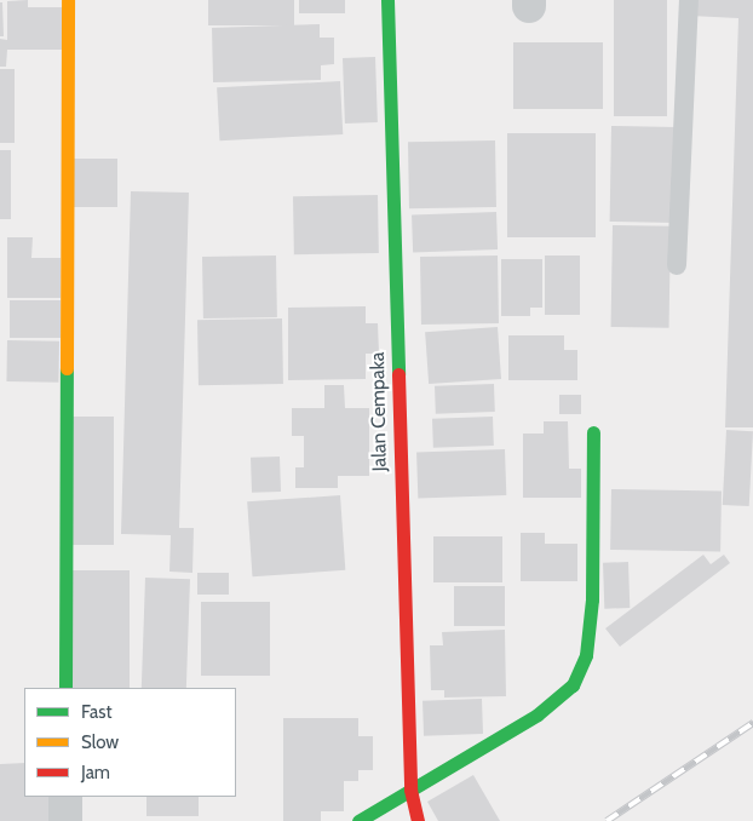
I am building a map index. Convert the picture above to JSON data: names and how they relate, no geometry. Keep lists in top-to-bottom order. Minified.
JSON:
{"streets":{"street":["Jalan Cempaka"]},"legend":["Fast","Slow","Jam"]}
